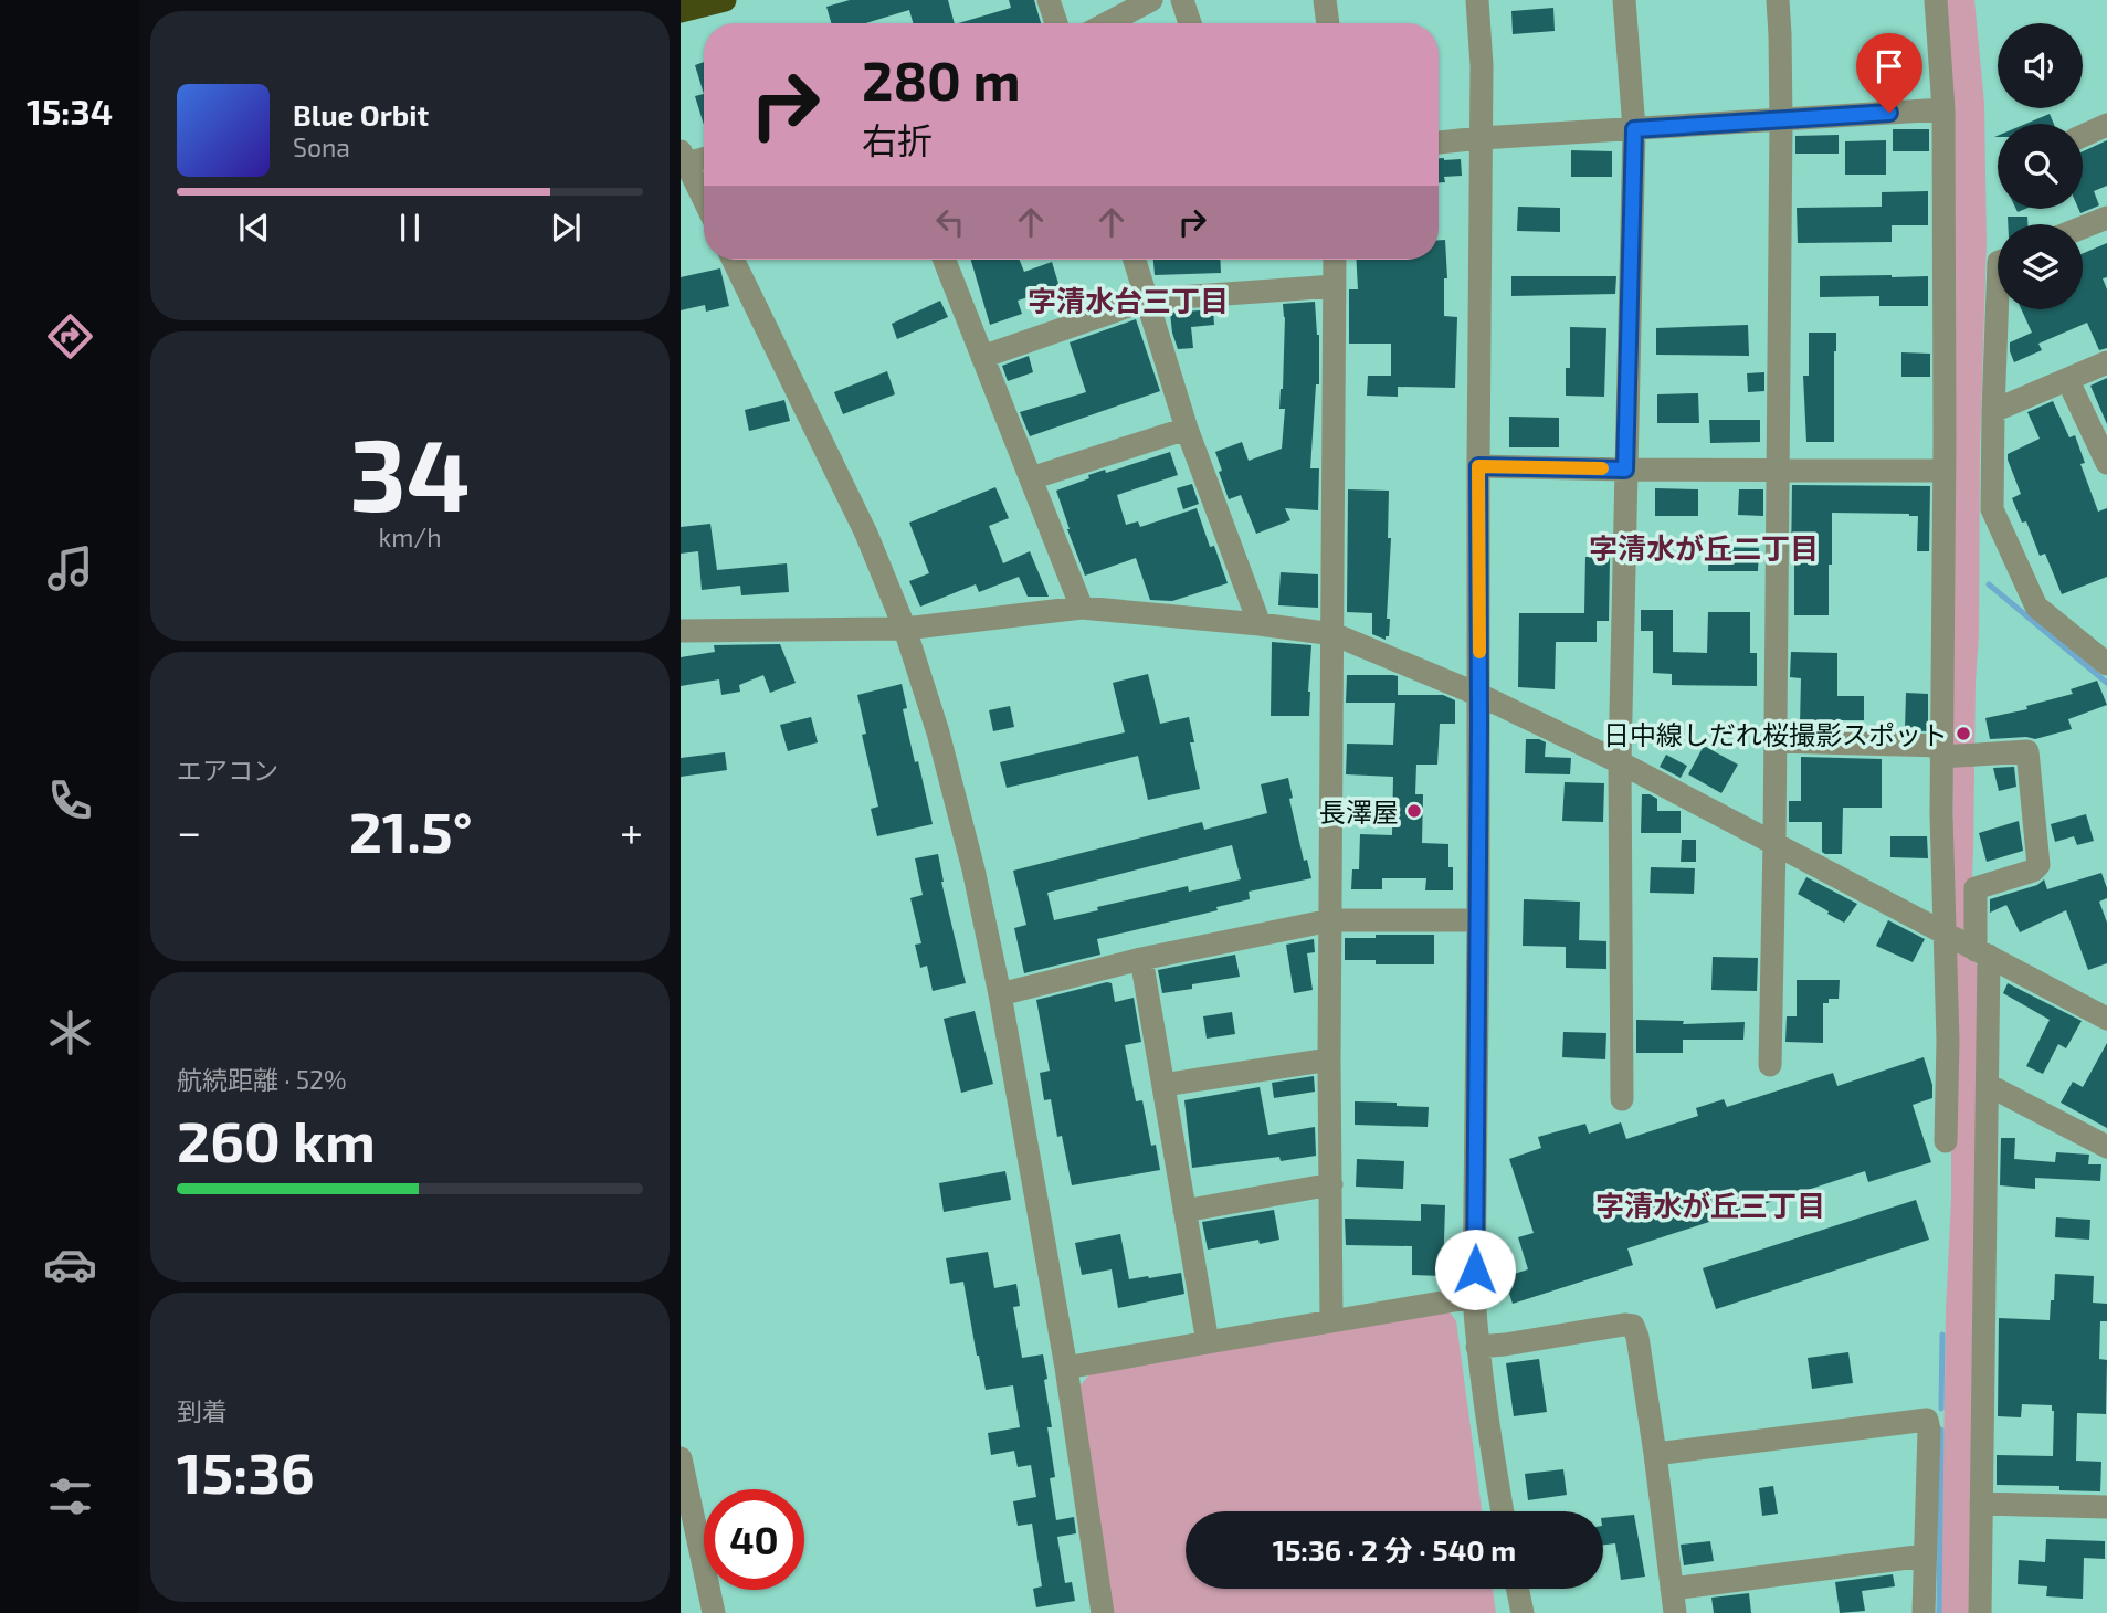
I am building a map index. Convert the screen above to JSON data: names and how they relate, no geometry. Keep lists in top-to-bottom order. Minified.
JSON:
{"districts":["字清水台三丁目","字清水が丘二丁目","字清水が丘三丁目"],"places":["日中線しだれ桜撮影スポット","長澤屋"],"page":{"tabs":"15:34","turn":["280 m","右折"],"song":["Blue Orbit","Sona"],"tile":[["34","km/h"],"エアコン",["航続距離 · 52%","260 km"],["到着","15:36"]],"heat":["−","21.5°","+"],"limit":"40","trip":"15:36 · 2 分 · 540 m"}}
